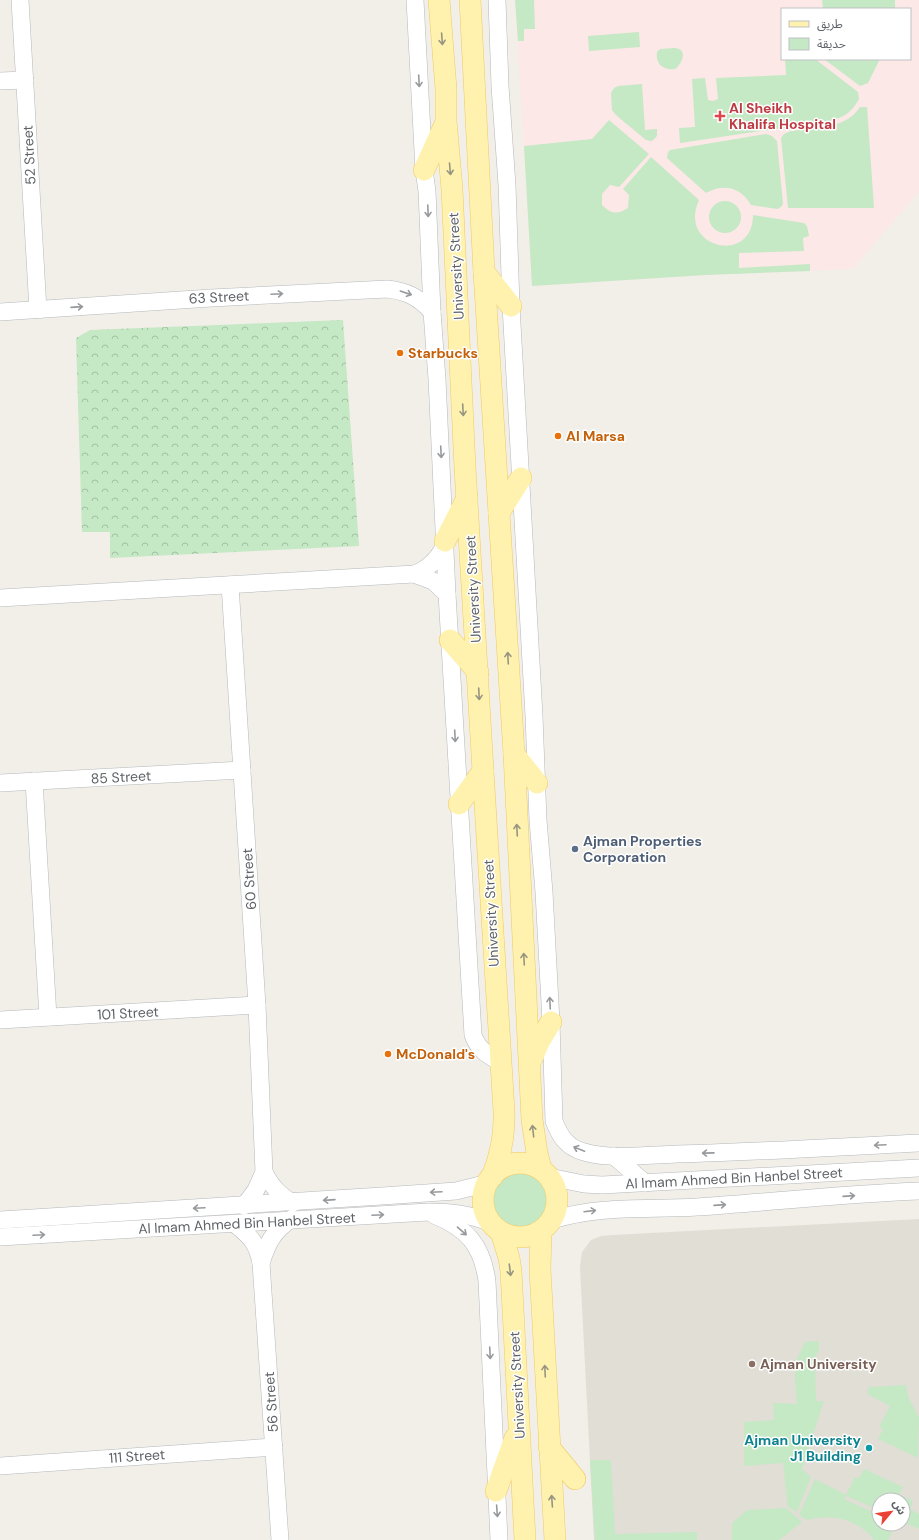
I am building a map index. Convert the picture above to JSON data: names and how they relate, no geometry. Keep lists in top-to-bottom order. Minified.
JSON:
{"streets":{"main road":["University Street"],"street":["52 Street","63 Street","85 Street","60 Street","101 Street","Al Imam Ahmed Bin Hanbel Street","56 Street","111 Street"]},"crossings":[["52 Street","63 Street"],["University Street","Al Imam Ahmed Bin Hanbel Street"],["85 Street","60 Street"],["60 Street","101 Street"],["60 Street","Al Imam Ahmed Bin Hanbel Street"],["60 Street","56 Street"],["Al Imam Ahmed Bin Hanbel Street","56 Street"],["56 Street","111 Street"]],"one_way":["63 Street"],"places":{"health":["Al Sheikh Khalifa Hospital"],"other":["Starbucks","Al Marsa","Ajman Properties Corporation","McDonald's","Ajman University","Ajman University J1 Building"]},"legend":["طريق","حديقة"],"north":"top right"}
